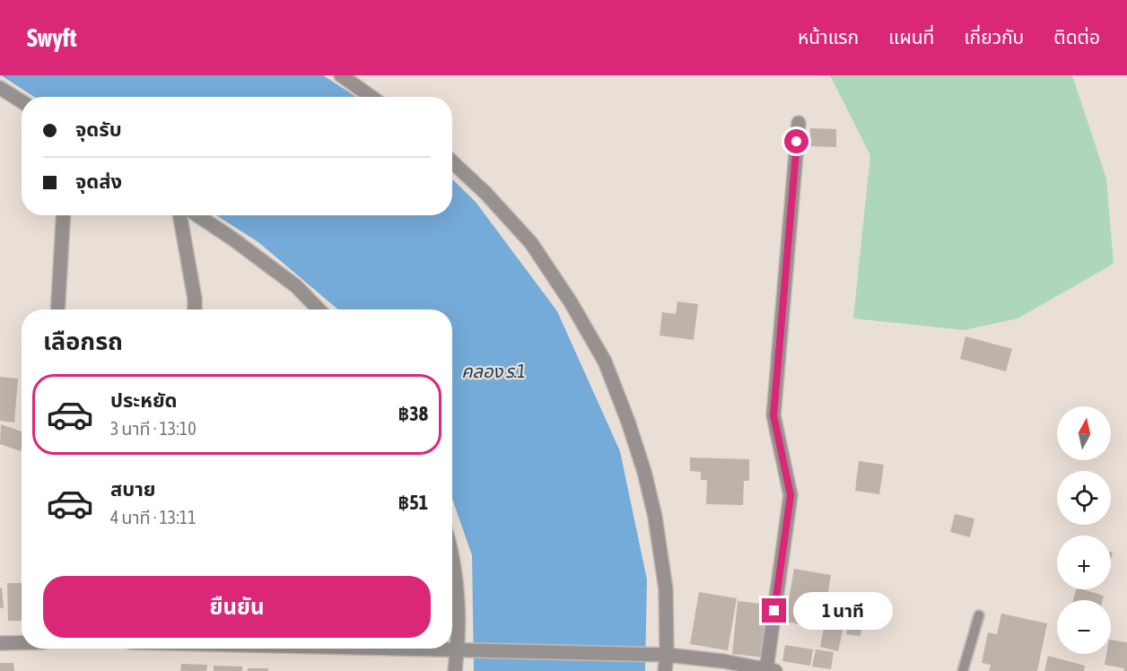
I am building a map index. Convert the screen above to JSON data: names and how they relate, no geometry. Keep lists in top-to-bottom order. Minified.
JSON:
{"water":["คลอง ร.1"],"north":"top","page":{"header":"Swyft","nav":["หน้าแรก","แผนที่","เกี่ยวกับ","ติดต่อ"],"banner":["จุดรับ","จุดส่ง"],"heading":"เลือกรถ","list":[{"name":"ประหยัด","note":"3 นาที · 13:10","value":"฿38"},{"name":"สบาย","note":"4 นาที · 13:11","value":"฿51"}],"map_buttons":["+","−"],"buttons":"ยืนยัน","bubble":"1 นาที"}}
